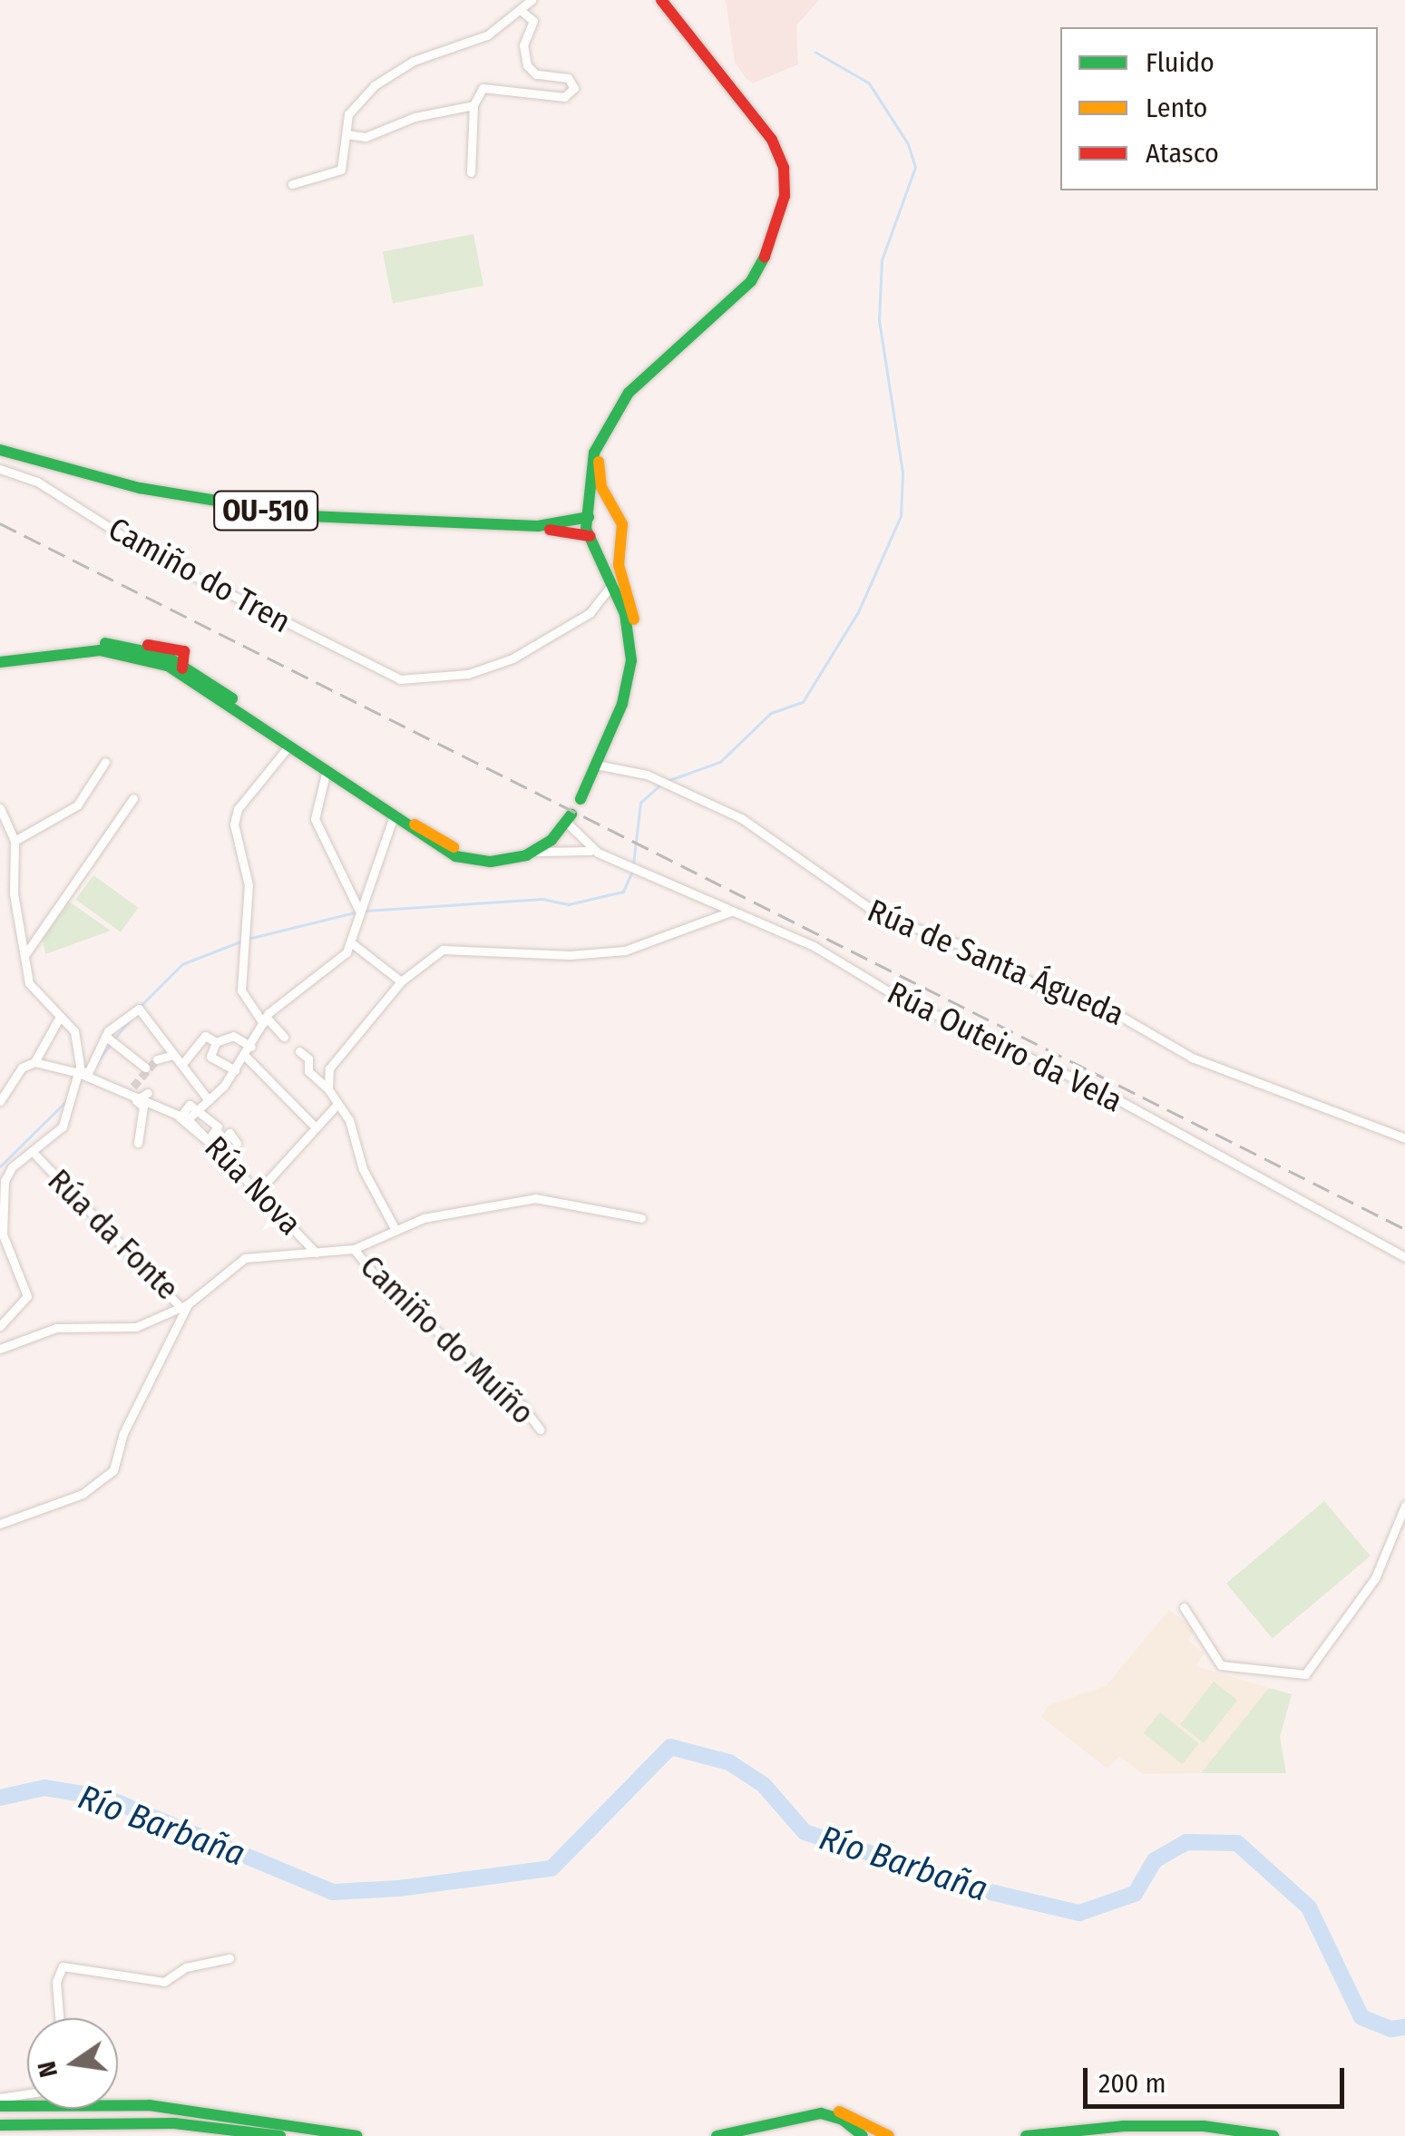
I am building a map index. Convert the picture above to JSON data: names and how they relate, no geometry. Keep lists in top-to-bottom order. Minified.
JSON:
{"streets":{"main road":["OU-510"],"street":["Camiño do Tren","Rúa de Santa Águeda","Rúa Outeiro da Vela","Rúa Nova","Rúa da Fonte","Camiño do Muíño"]},"crossings":[["Rúa Nova","Rúa da Fonte"],["Rúa da Fonte","Camiño do Muíño"]],"water":["Río Barbaña"],"legend":["Fluido","Lento","Atasco"],"scale_bar":"200 m","north":"left"}
